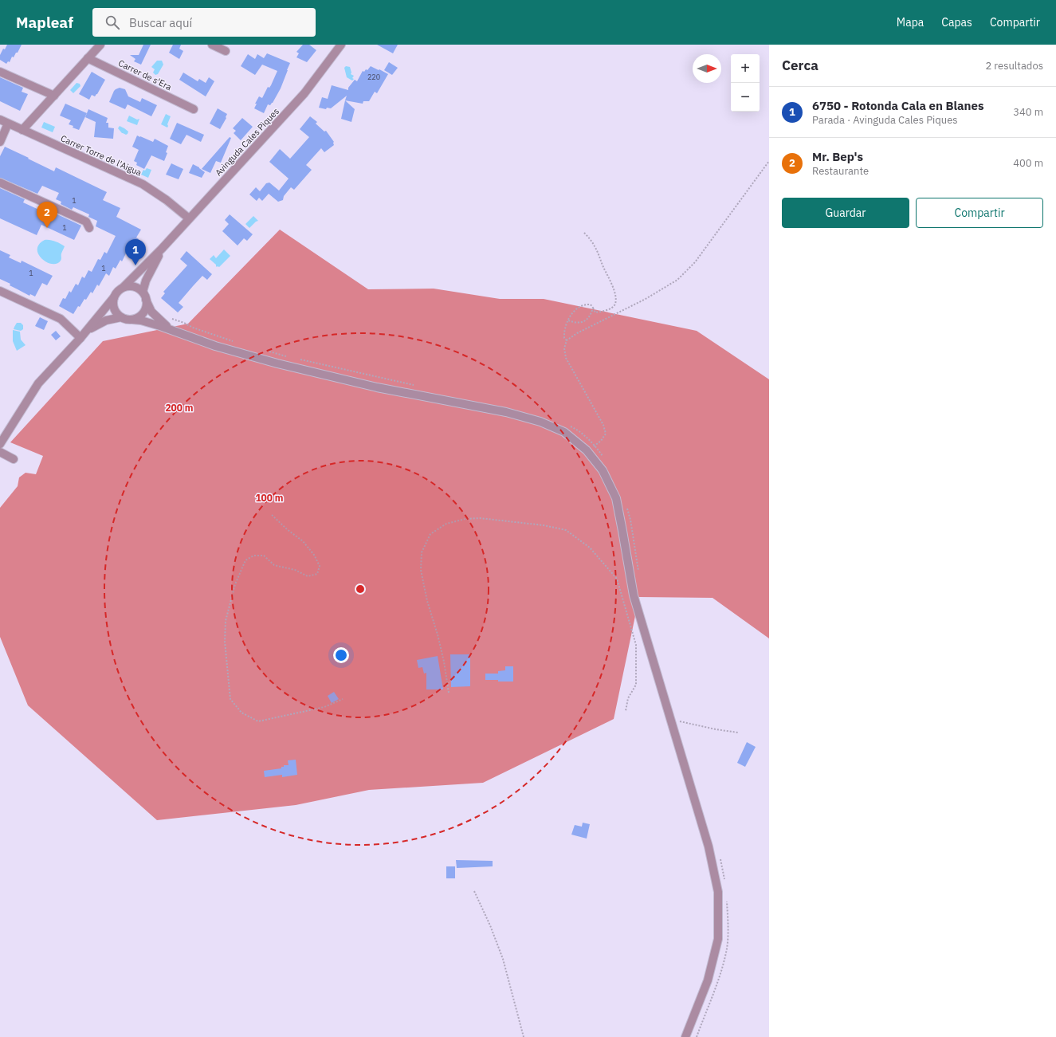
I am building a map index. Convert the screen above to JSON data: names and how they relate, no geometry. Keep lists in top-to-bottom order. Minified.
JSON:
{"streets":{"street":["Carrer de s'Era","Avinguda Cales Piques","Carrer Torre de l'Aigua"]},"crossings":[["Avinguda Cales Piques","Carrer Torre de l'Aigua"]],"house_numbers":["220","1","1","1","1"],"north":"right","page":{"header":"Mapleaf","search":"Buscar aquí","nav":["Mapa","Capas","Compartir"],"heading":["Cerca","2 resultados"],"map_buttons":["+","−"],"list":[{"mark":"1","name":"6750 - Rotonda Cala en Blanes","note":"Parada · Avinguda Cales Piques","value":"340 m"},{"mark":"2","name":"Mr. Bep's","note":"Restaurante","value":"400 m"}],"buttons":["Guardar","Compartir"],"pins":["2","1"]},"rings":["200 m","100 m"]}
